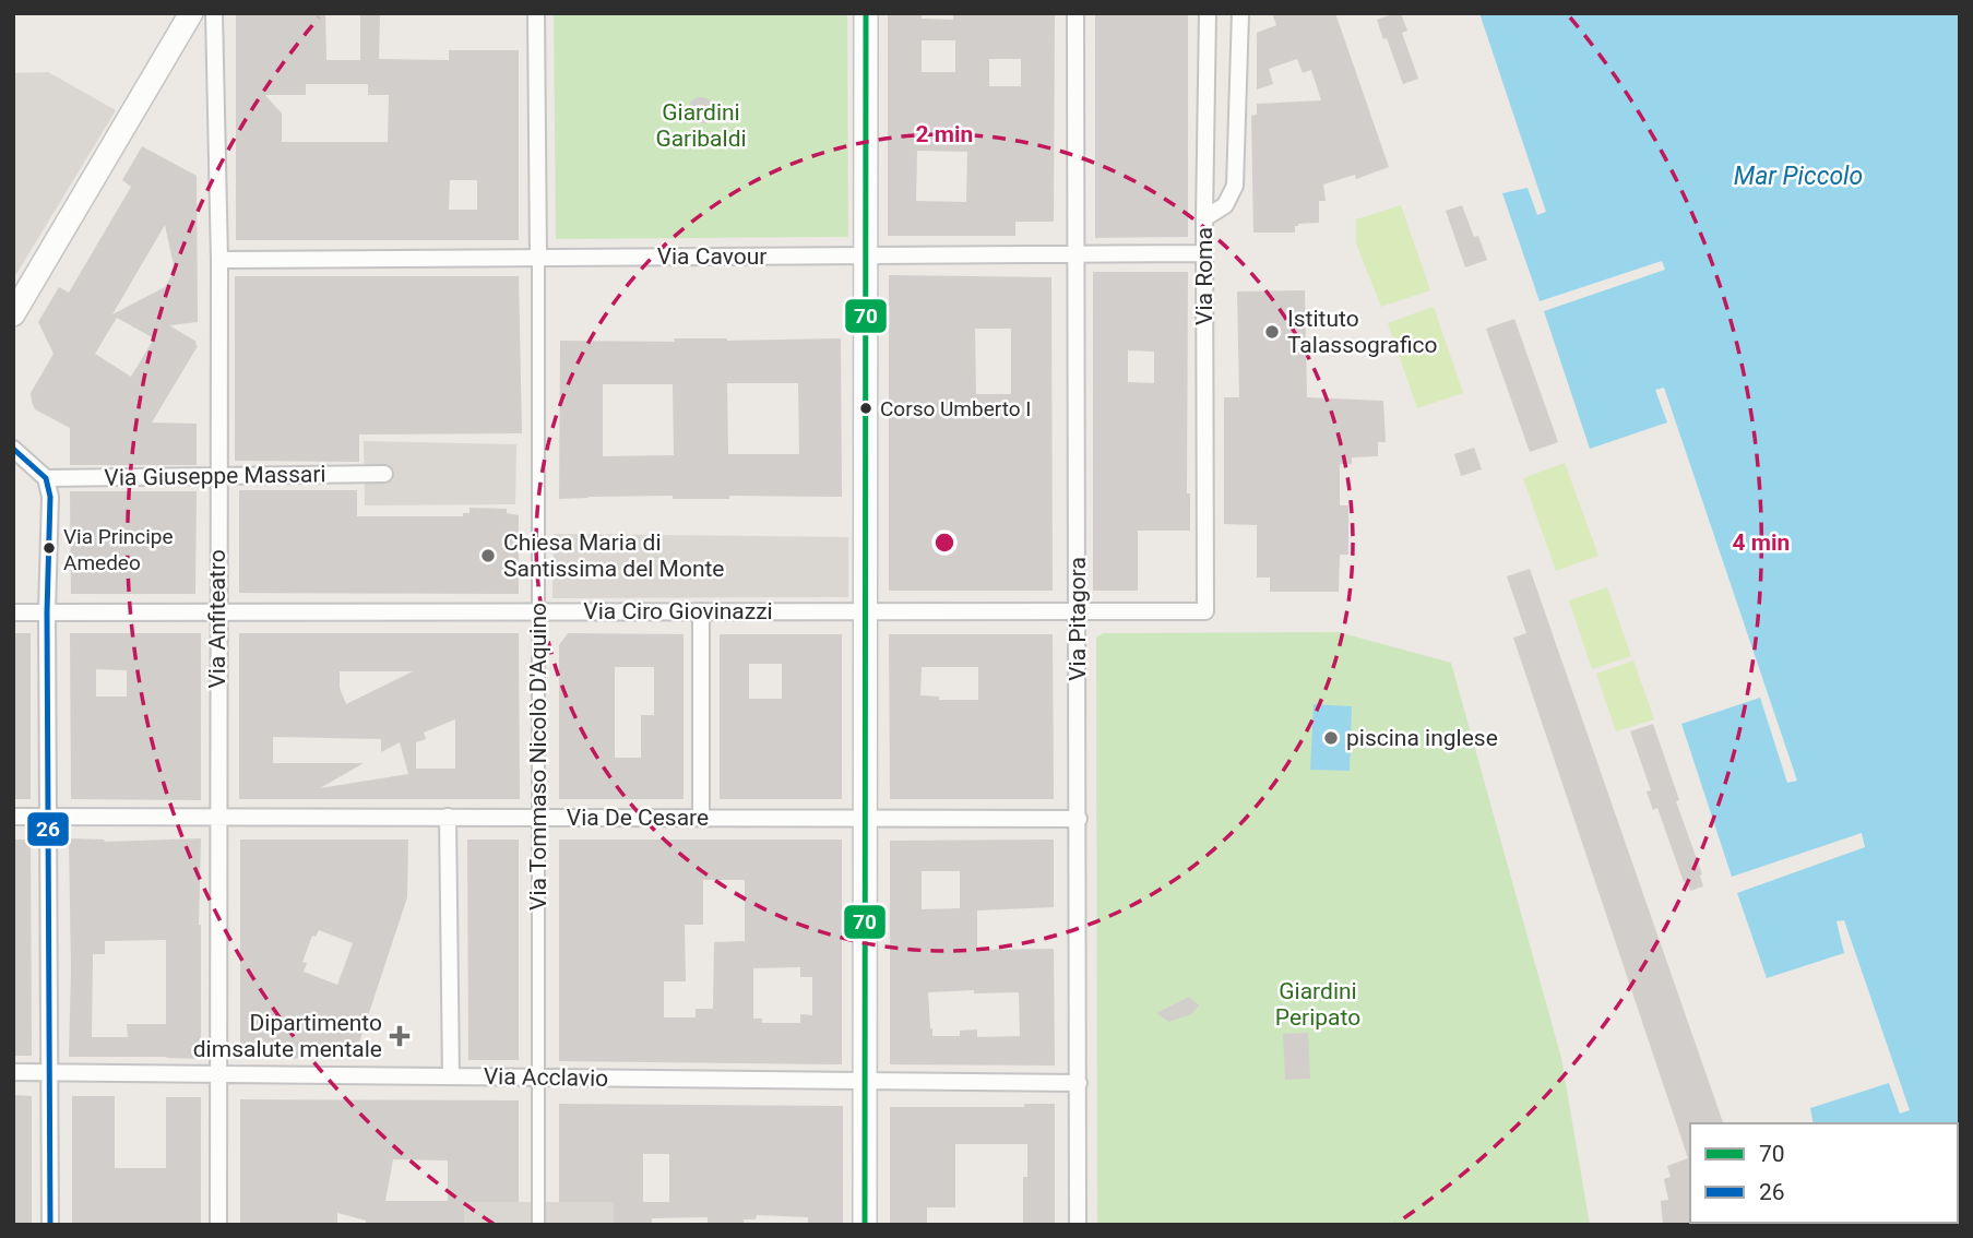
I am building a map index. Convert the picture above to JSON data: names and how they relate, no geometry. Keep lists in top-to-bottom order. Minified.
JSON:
{"streets":{"street":["Via Cavour","Via Roma","Via Giuseppe Massari","Via Ciro Giovinazzi","Via Anfiteatro","Via Pitagora","Via Tommaso Nicolò D'Aquino","Via De Cesare","Via Acclavio"]},"crossings":[["Via Cavour","Via Roma"],["Via Cavour","Via Anfiteatro"],["Via Cavour","Via Pitagora"],["Via Cavour","Via Tommaso Nicolò D'Aquino"],["Via Roma","Via Ciro Giovinazzi"],["Via Giuseppe Massari","Via Anfiteatro"],["Via Ciro Giovinazzi","Via Anfiteatro"],["Via Ciro Giovinazzi","Via Pitagora"],["Via Ciro Giovinazzi","Via Tommaso Nicolò D'Aquino"],["Via Anfiteatro","Via De Cesare"],["Via Anfiteatro","Via Acclavio"],["Via Pitagora","Via De Cesare"],["Via Pitagora","Via Acclavio"],["Via Tommaso Nicolò D'Aquino","Via De Cesare"],["Via Tommaso Nicolò D'Aquino","Via Acclavio"]],"water":["Mar Piccolo"],"parks":["Giardini Garibaldi","Giardini Peripato"],"places":{"other":["Istituto Talassografico","Corso Umberto I","Via Principe Amedeo","Chiesa Maria di Santissima del Monte","piscina inglese"],"health":["Dipartimento dimsalute mentale"]},"lines":["transit line 70","transit line 26"],"legend":["70","26"],"rings":["2 min","4 min"]}
